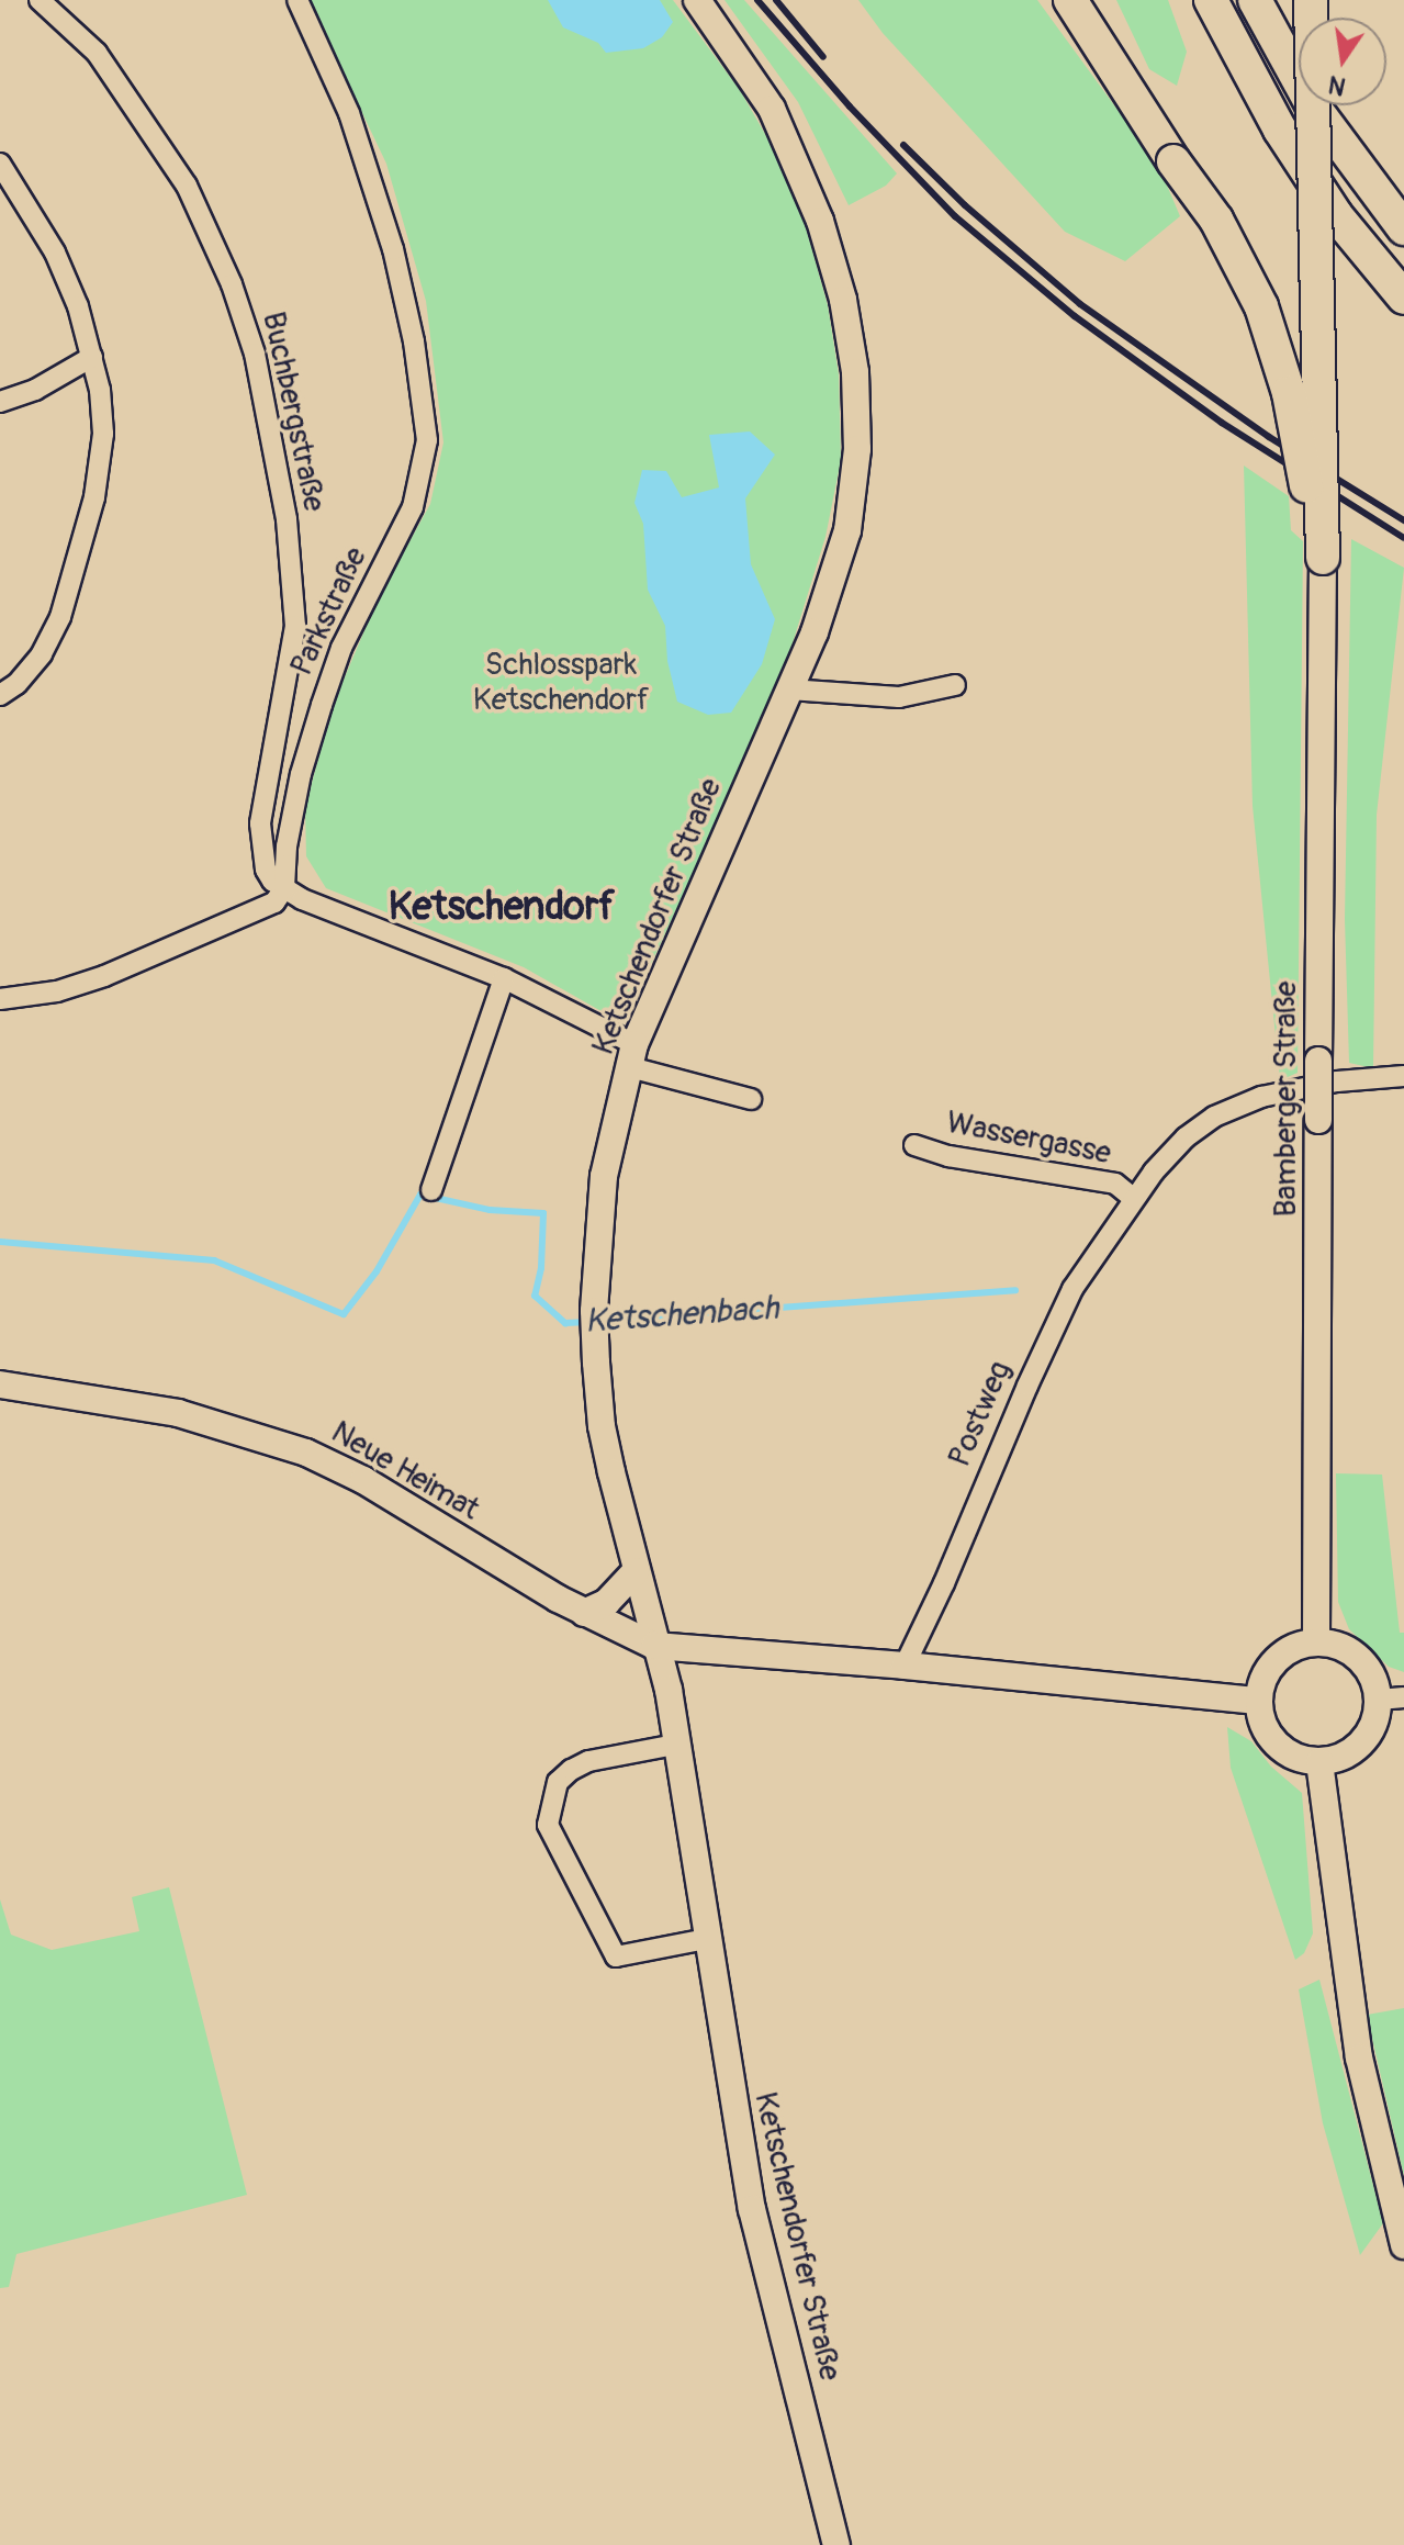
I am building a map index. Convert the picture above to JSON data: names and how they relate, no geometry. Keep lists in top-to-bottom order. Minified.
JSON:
{"streets":{"street":["Buchbergstraße","Parkstraße","Ketschendorfer Straße","Bamberger Straße","Wassergasse","Postweg","Neue Heimat"]},"crossings":[["Buchbergstraße","Parkstraße"],["Ketschendorfer Straße","Neue Heimat"],["Wassergasse","Postweg"]],"districts":["Ketschendorf"],"water":["Ketschenbach"],"parks":["Schlosspark Ketschendorf"],"north":"bottom"}
